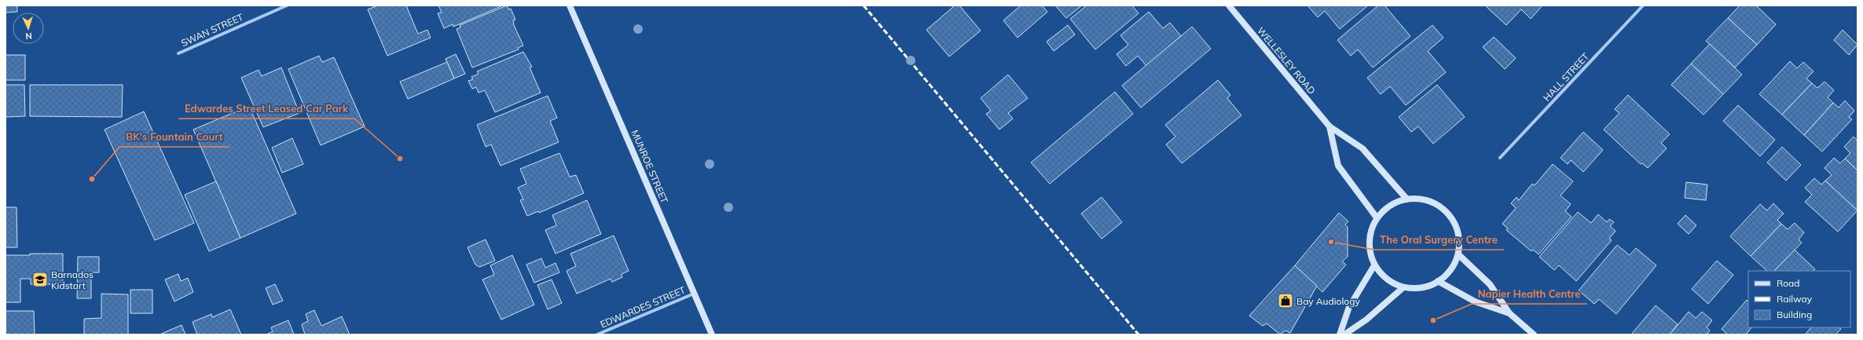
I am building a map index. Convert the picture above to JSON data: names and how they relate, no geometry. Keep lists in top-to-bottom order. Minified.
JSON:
{"streets":{"street":["SWAN STREET","WELLESLEY ROAD","HALL STREET","MUNROE STREET","EDWARDES STREET"]},"crossings":[["MUNROE STREET","EDWARDES STREET"]],"places":{"other":["Edwardes Street Leased Car Park","BK's Fountain Court","The Oral Surgery Centre","Napier Health Centre"],"school or university":["Barnados Kidstart"],"shop":["Bay Audiology"]},"legend":["Road","Railway","Building"],"north":"bottom"}
